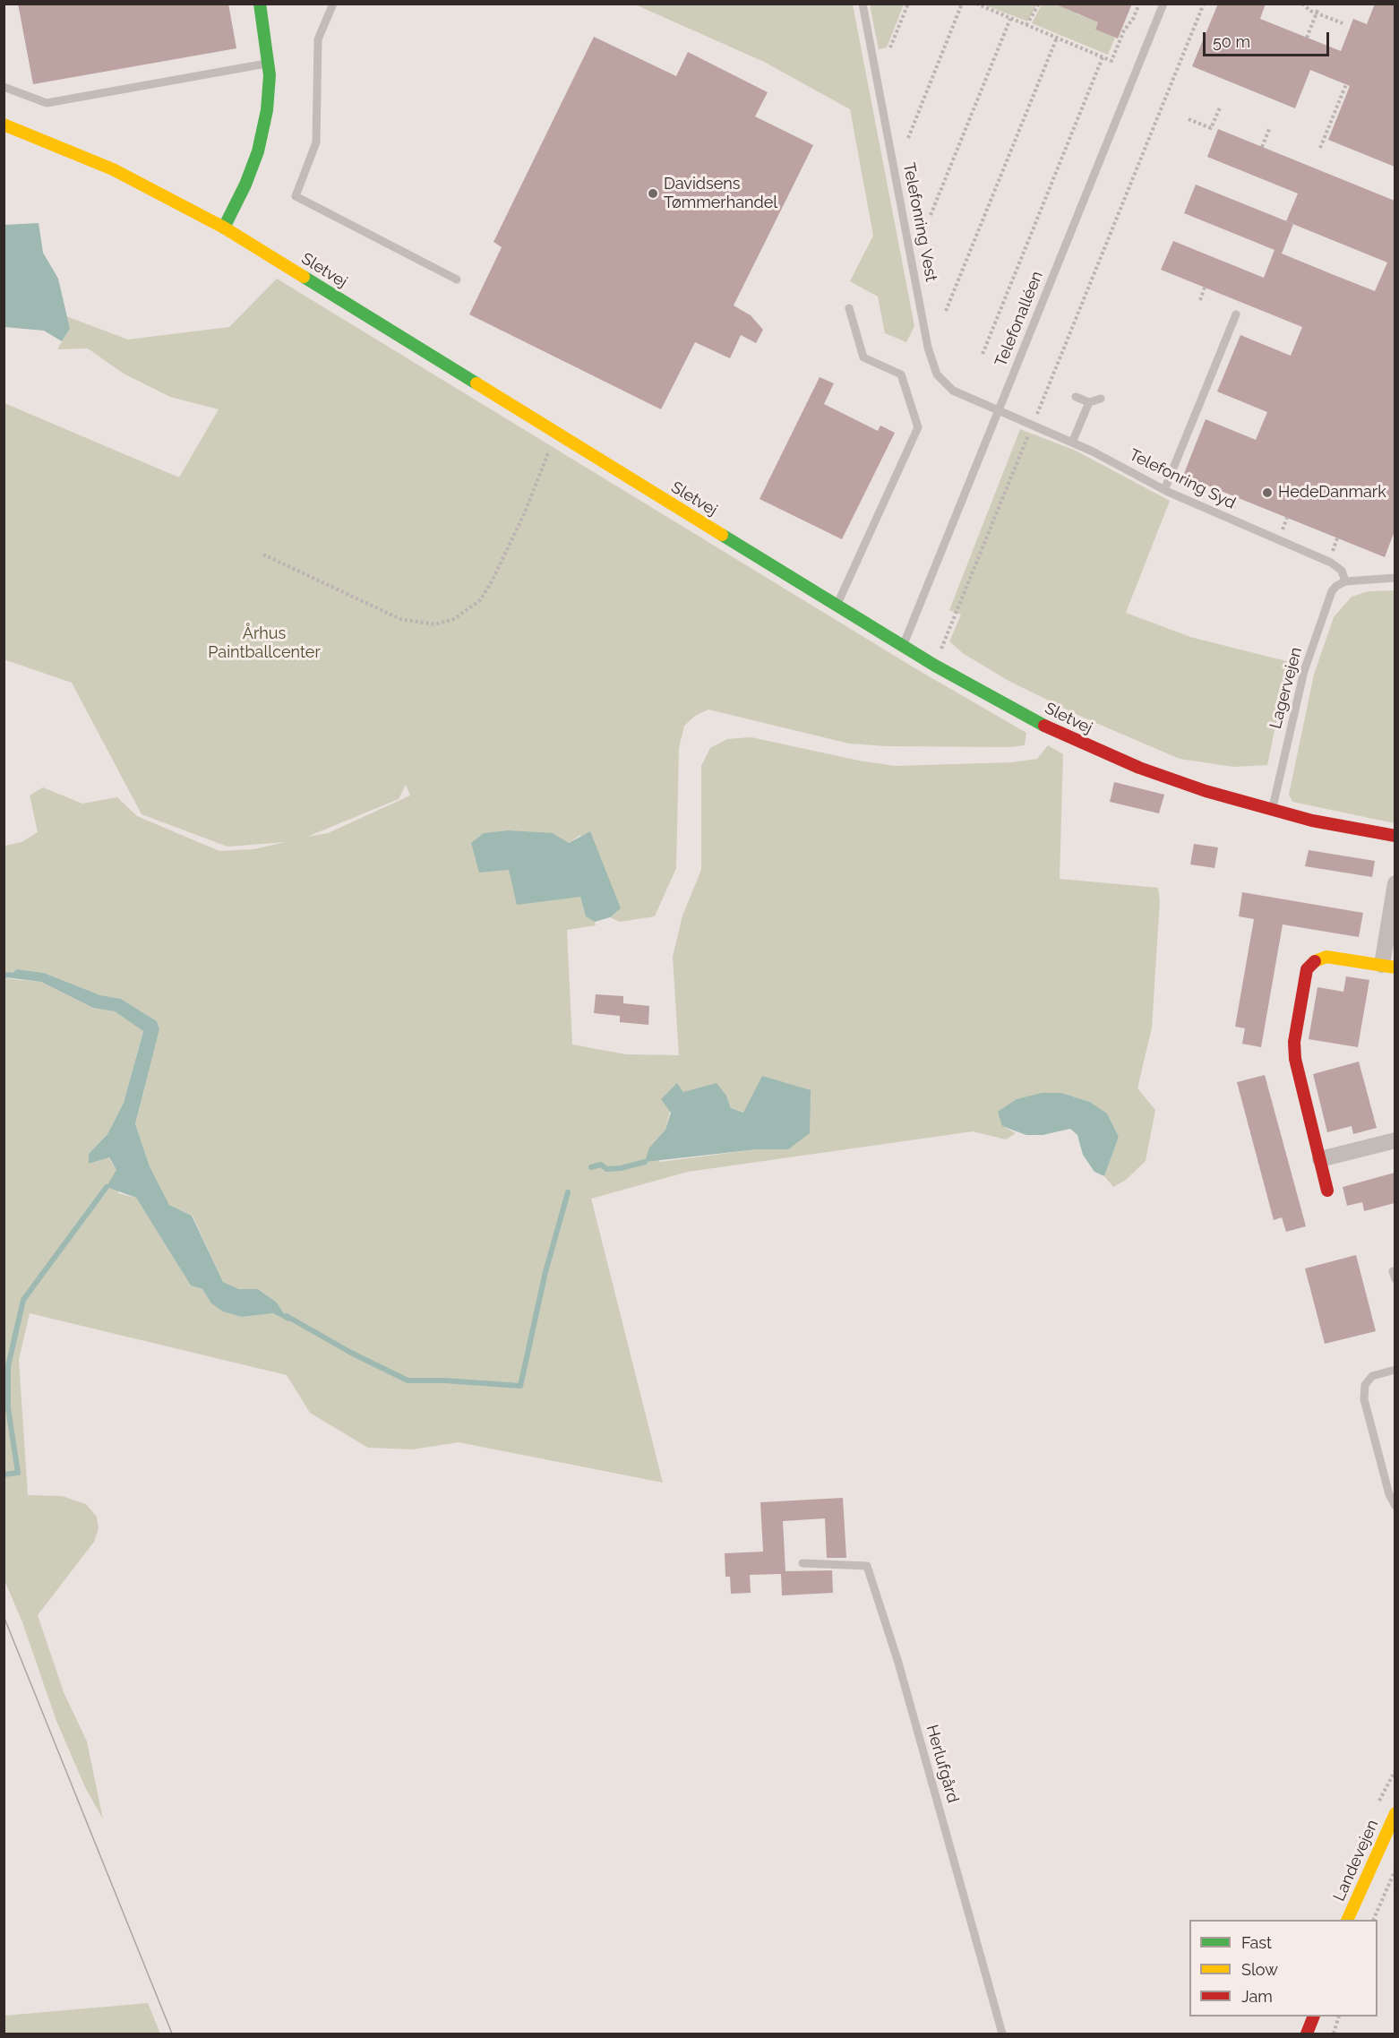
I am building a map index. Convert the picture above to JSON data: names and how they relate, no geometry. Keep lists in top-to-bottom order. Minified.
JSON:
{"streets":{"street":["Sletvej","Landevejen"],"lane":["Telefonring Vest","Telefonalléen","Telefonring Syd","Lagervejen","Herlufgård"]},"crossings":[["Telefonring Vest","Telefonalléen"],["Telefonring Vest","Telefonring Syd"],["Sletvej","Telefonalléen"],["Sletvej","Lagervejen"],["Telefonalléen","Telefonring Syd"],["Telefonring Syd","Lagervejen"]],"parks":["Århus Paintballcenter"],"places":["Davidsens Tømmerhandel","HedeDanmark"],"legend":["Fast","Slow","Jam"],"scale_bar":"50 m"}
